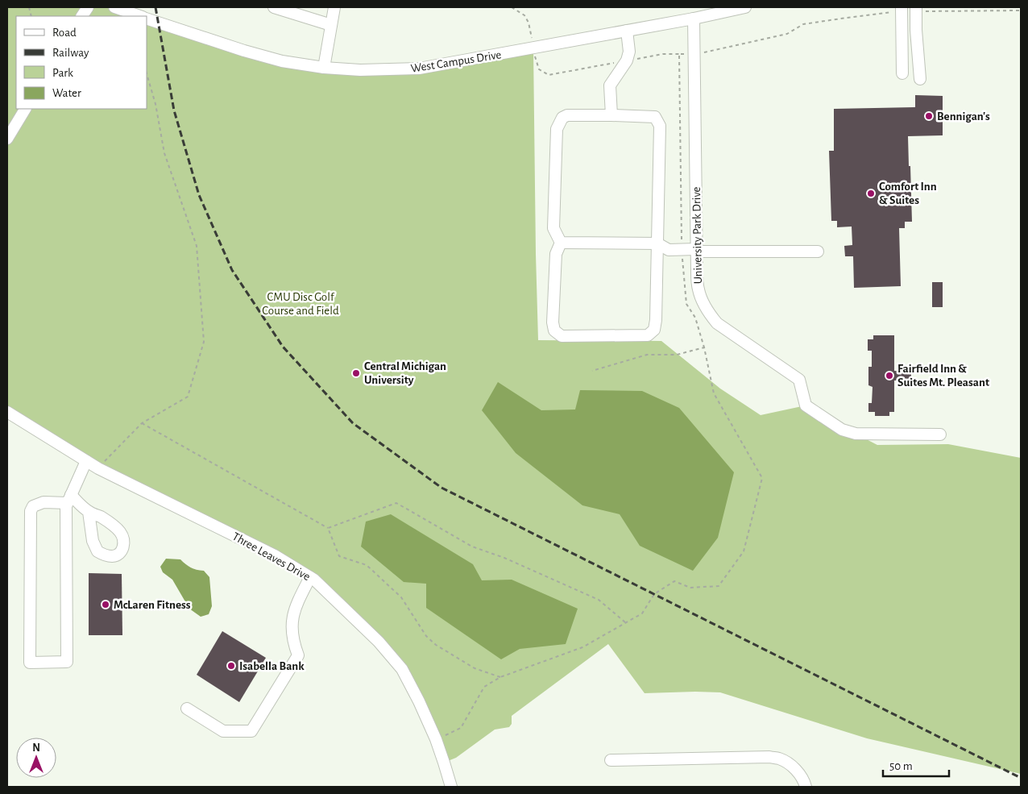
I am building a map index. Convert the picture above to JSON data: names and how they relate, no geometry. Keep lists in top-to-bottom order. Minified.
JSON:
{"streets":{"street":["West Campus Drive","University Park Drive","Three Leaves Drive"]},"crossings":[["West Campus Drive","University Park Drive"]],"parks":["CMU Disc Golf Course and Field"],"places":["Bennigan's","Comfort Inn & Suites","Central Michigan University","Fairfield Inn & Suites Mt. Pleasant","McLaren Fitness","Isabella Bank"],"legend":["Road","Railway","Park","Water"],"scale_bar":"50 m","north":"top"}
